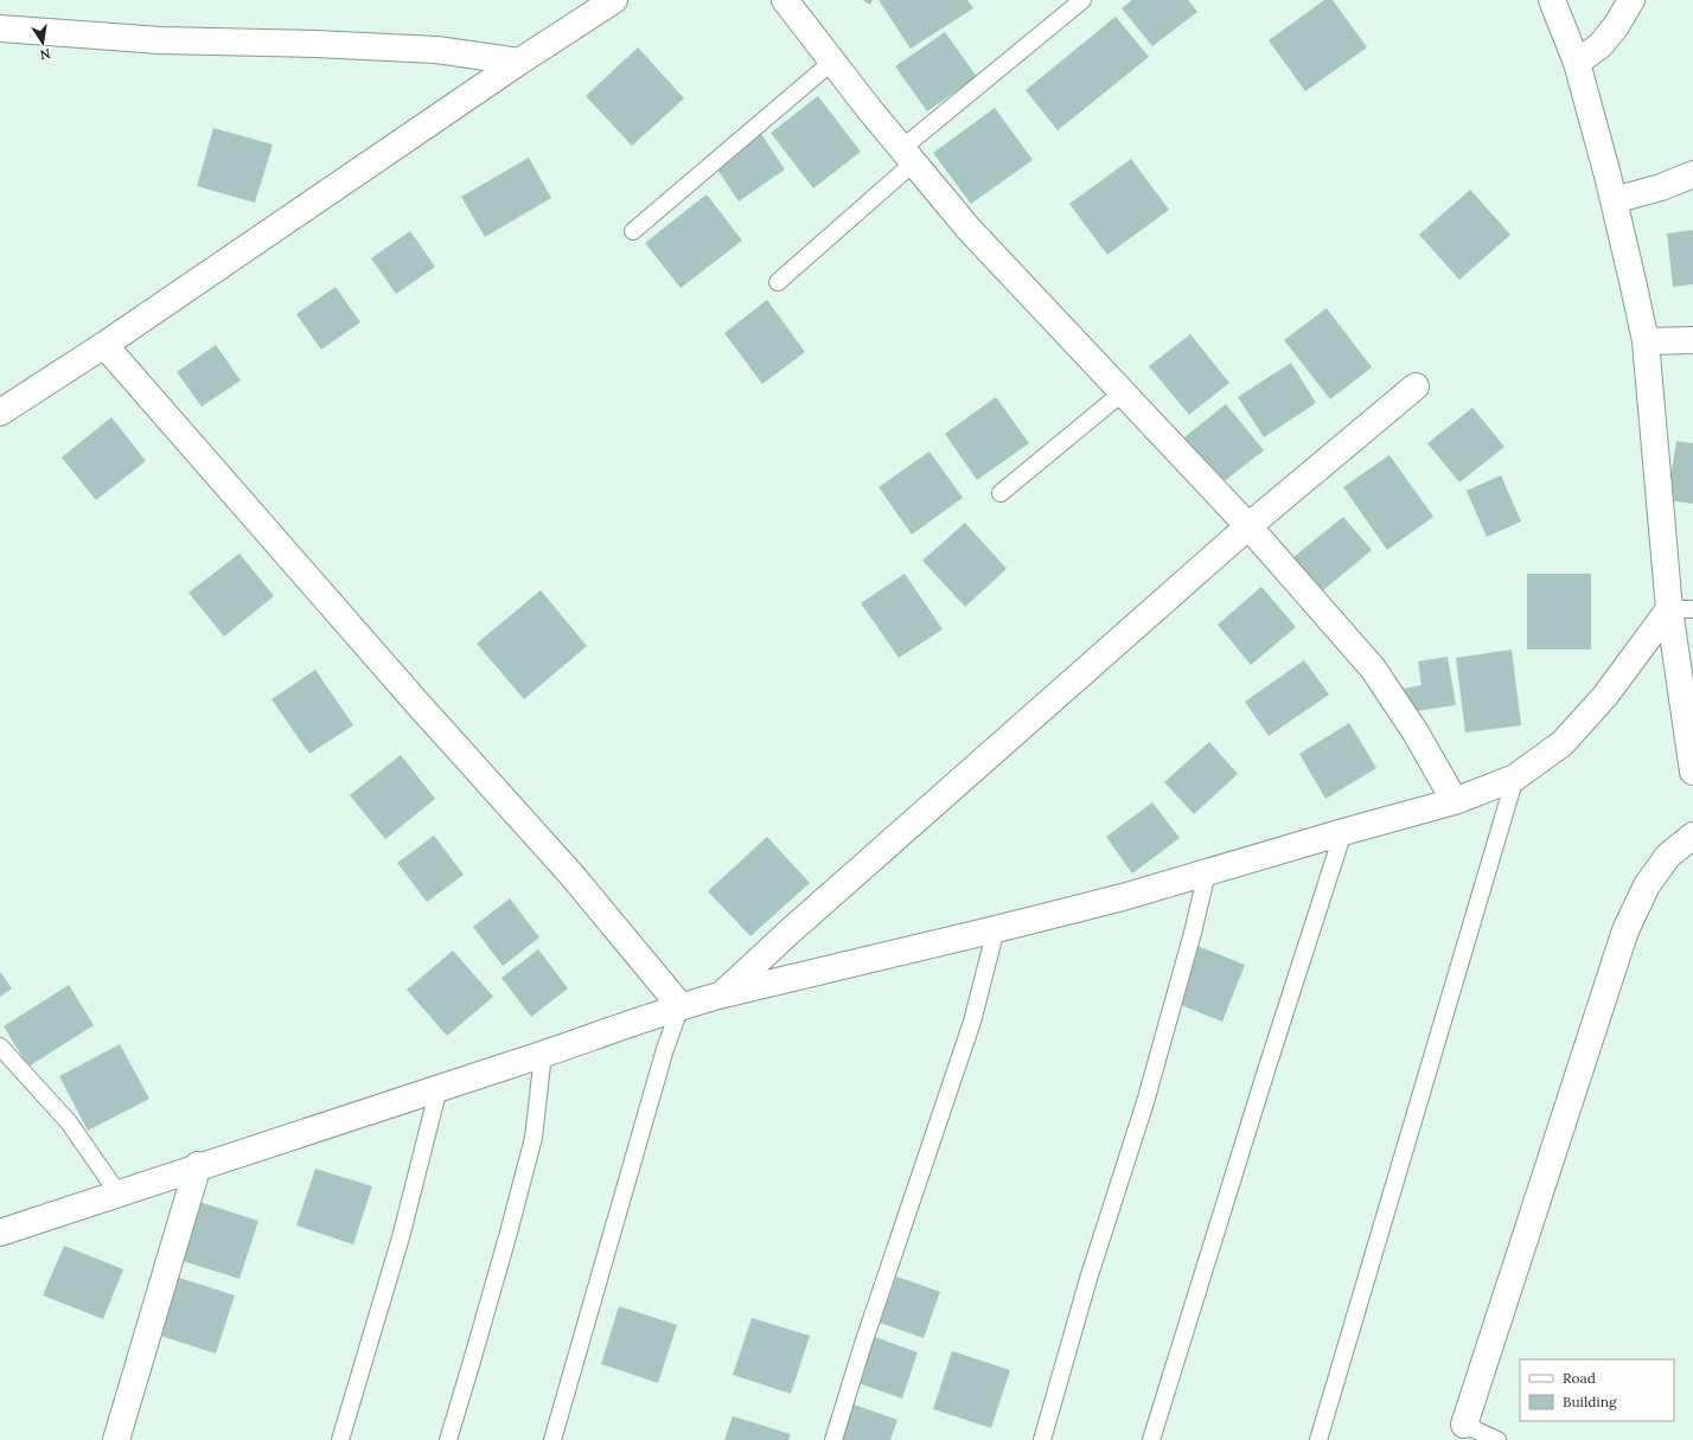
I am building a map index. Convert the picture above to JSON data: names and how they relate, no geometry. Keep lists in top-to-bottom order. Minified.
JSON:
{"legend":["Road","Building"],"north":"bottom"}
